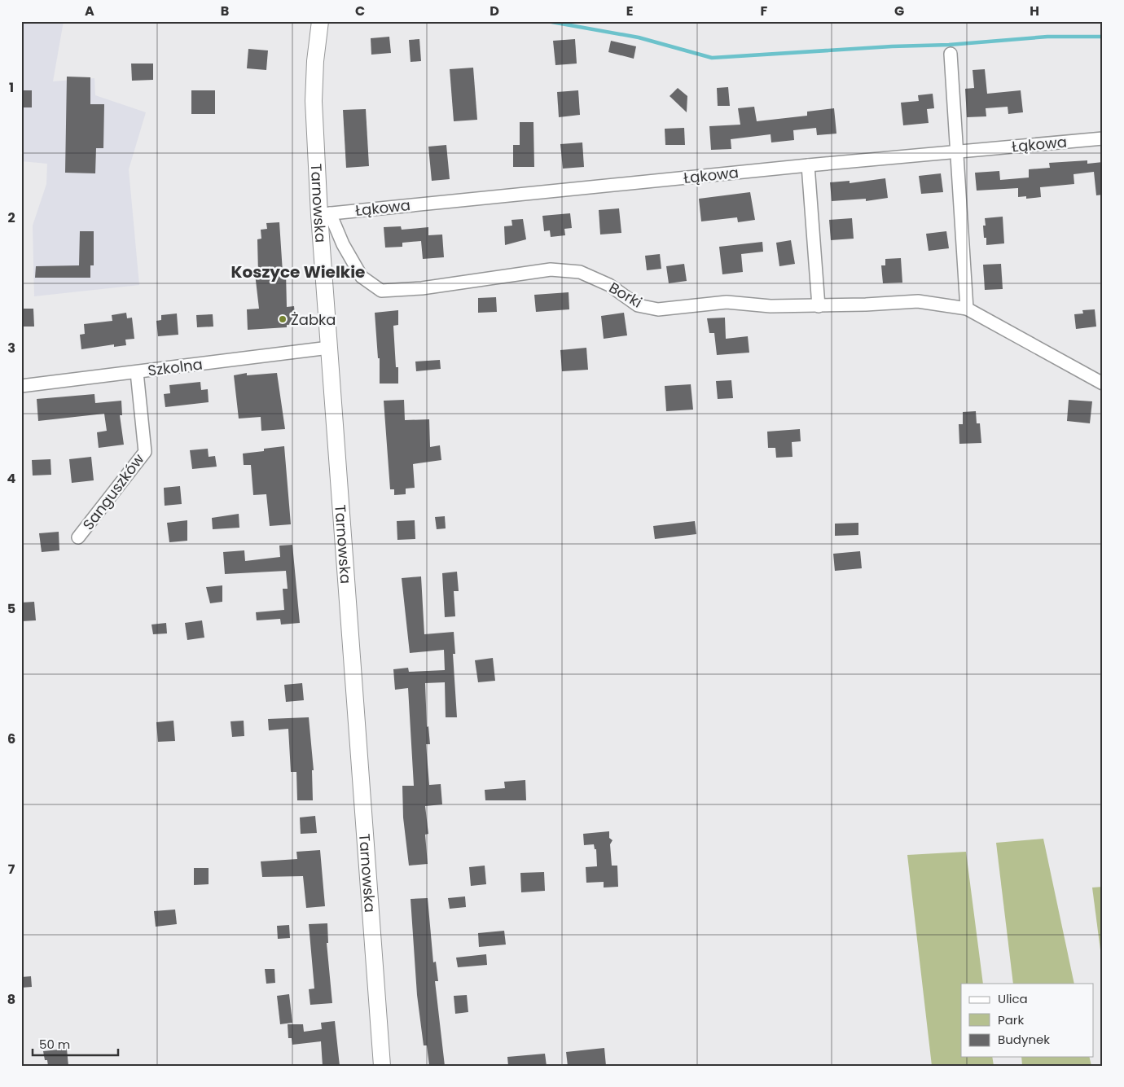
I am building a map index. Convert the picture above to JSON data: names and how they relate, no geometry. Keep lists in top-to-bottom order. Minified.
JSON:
{"streets":{"street":["Łąkowa","Tarnowska","Borki","Szkolna","Sanguszków"]},"crossings":[["Łąkowa","Tarnowska"],["Łąkowa","Borki"],["Tarnowska","Borki"],["Tarnowska","Szkolna"],["Szkolna","Sanguszków"]],"districts":["Koszyce Wielkie"],"places":["Żabka"],"legend":["Ulica","Park","Budynek"],"scale_bar":"50 m","grid":{"columns":["A","B","C","D","E","F","G","H"],"rows":["1","2","3","4","5","6","7","8"]}}
